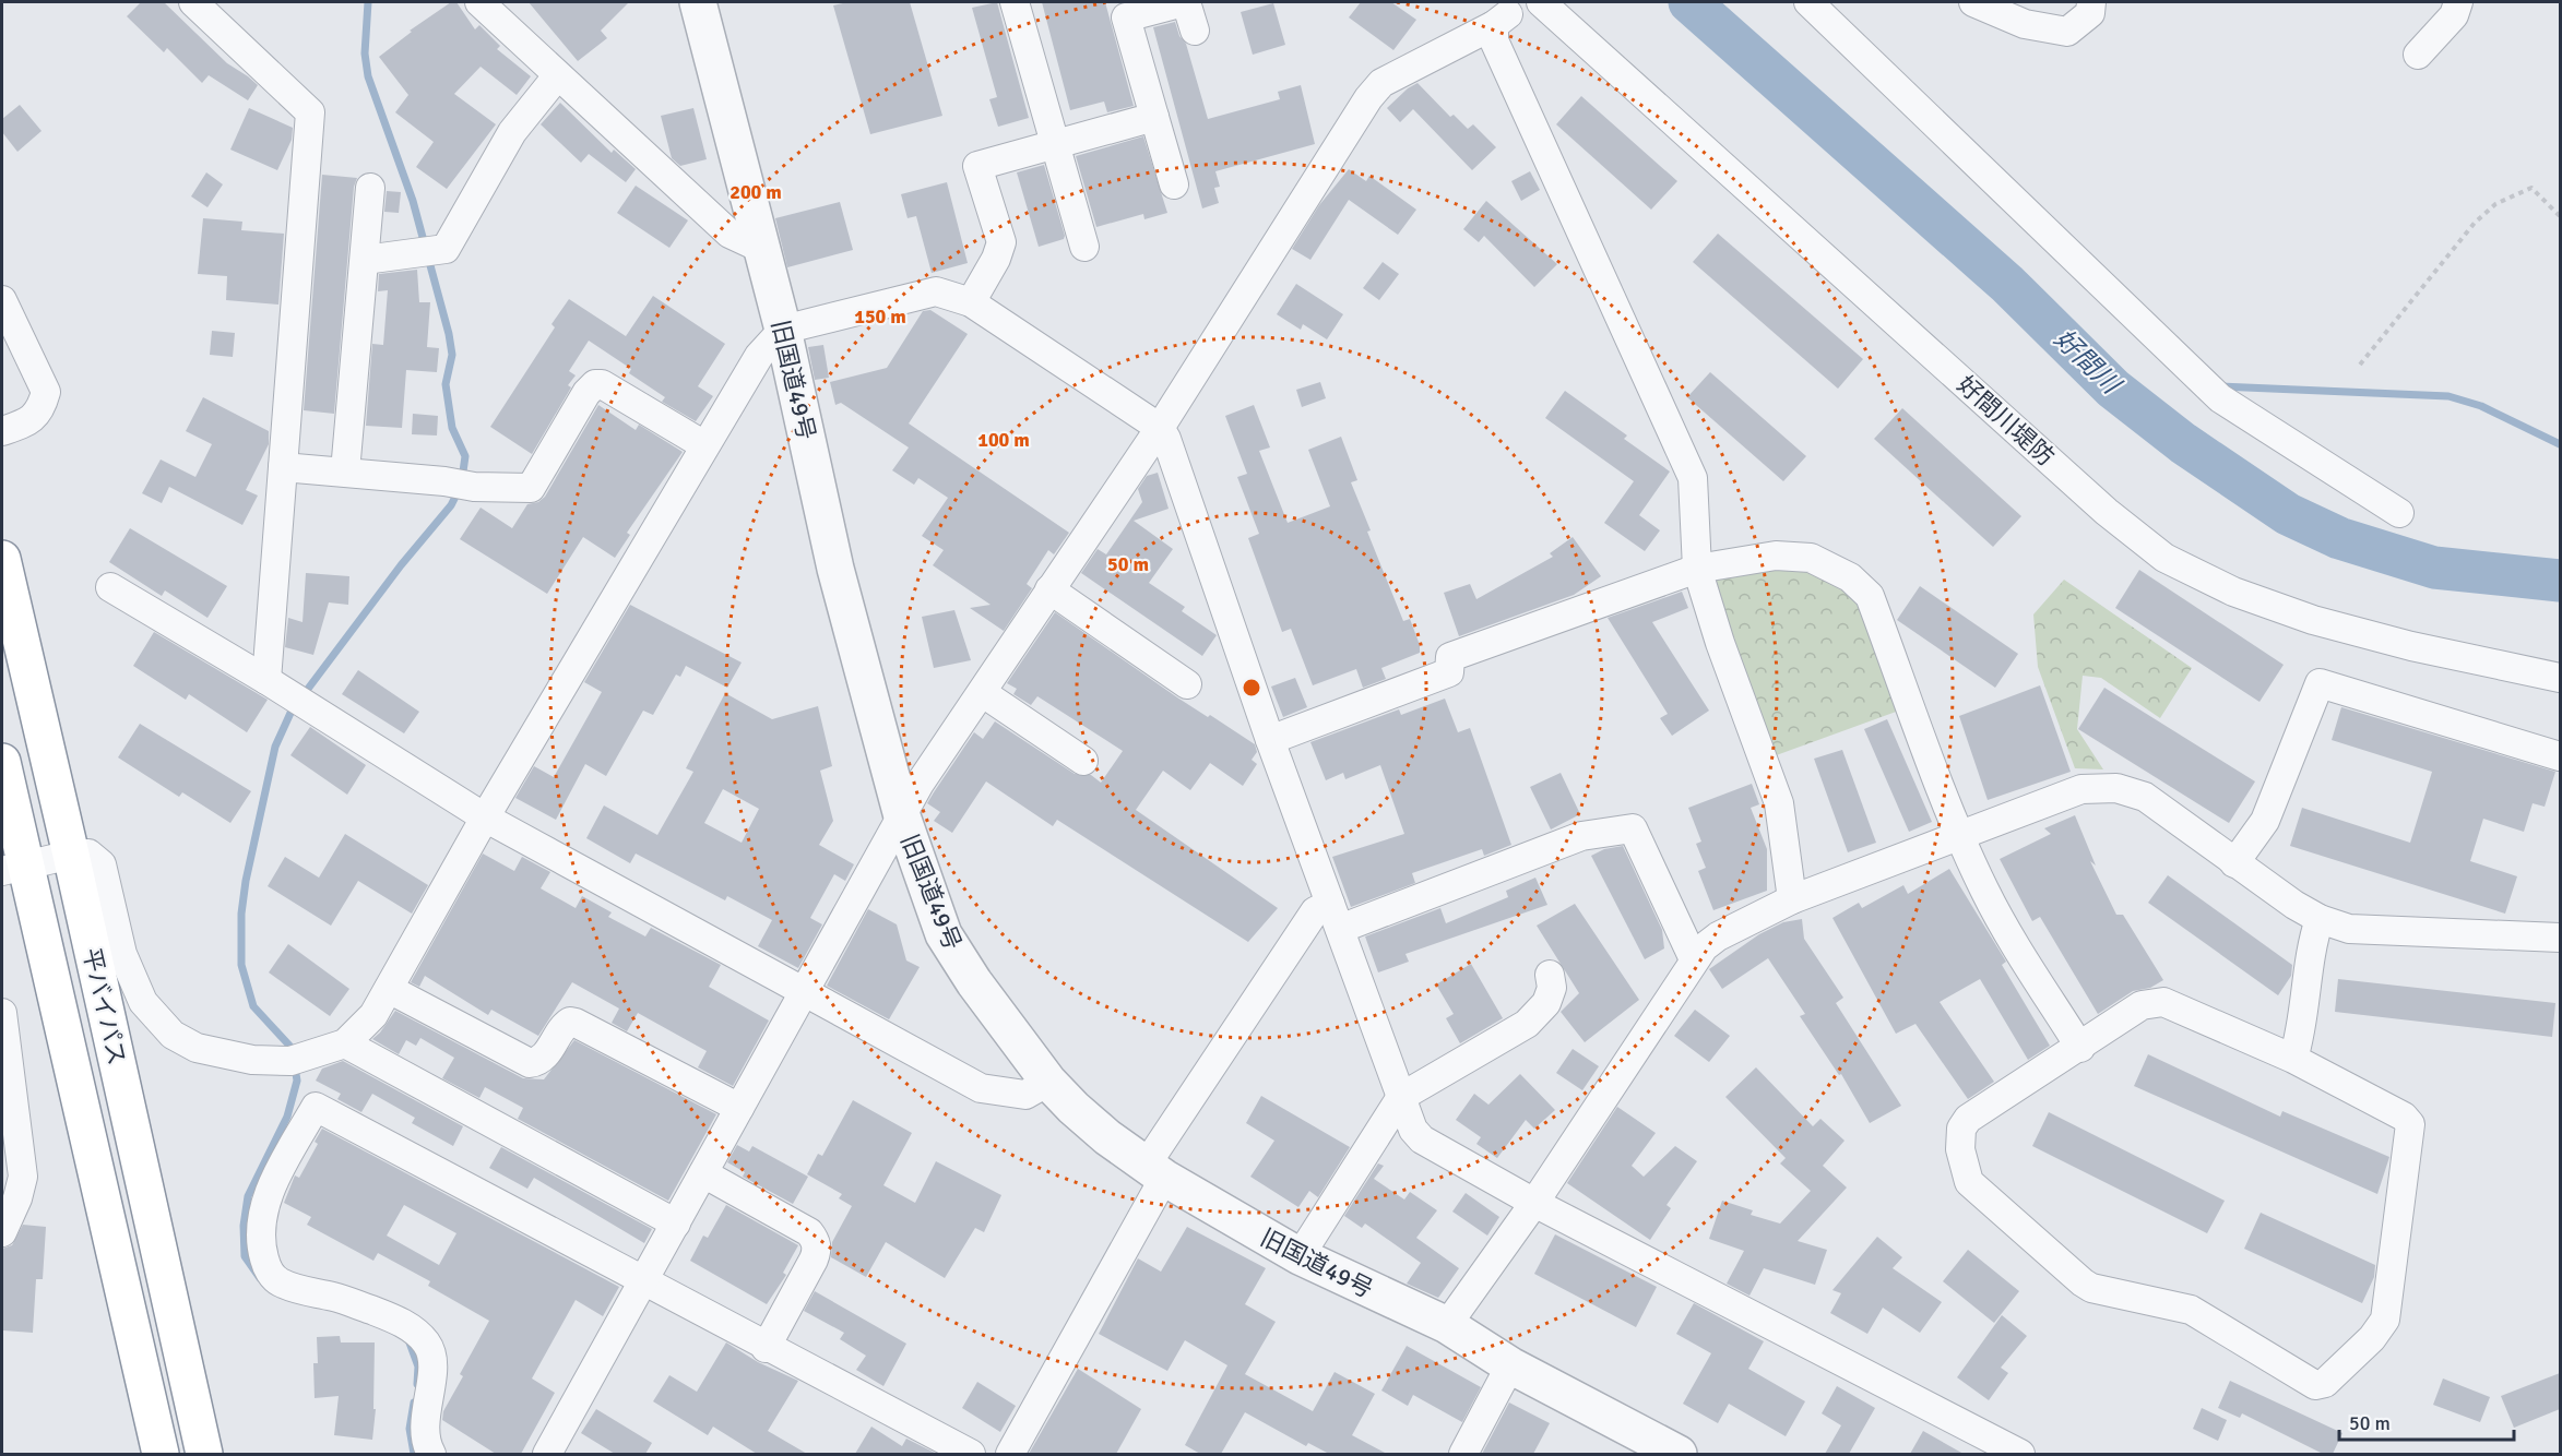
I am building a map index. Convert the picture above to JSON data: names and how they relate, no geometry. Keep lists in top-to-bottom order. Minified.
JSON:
{"streets":{"highway":["平バイパス"],"street":["旧国道49号","好間川堤防"]},"water":["好間川"],"scale_bar":"50 m","rings":["200 m","150 m","100 m","50 m"]}
